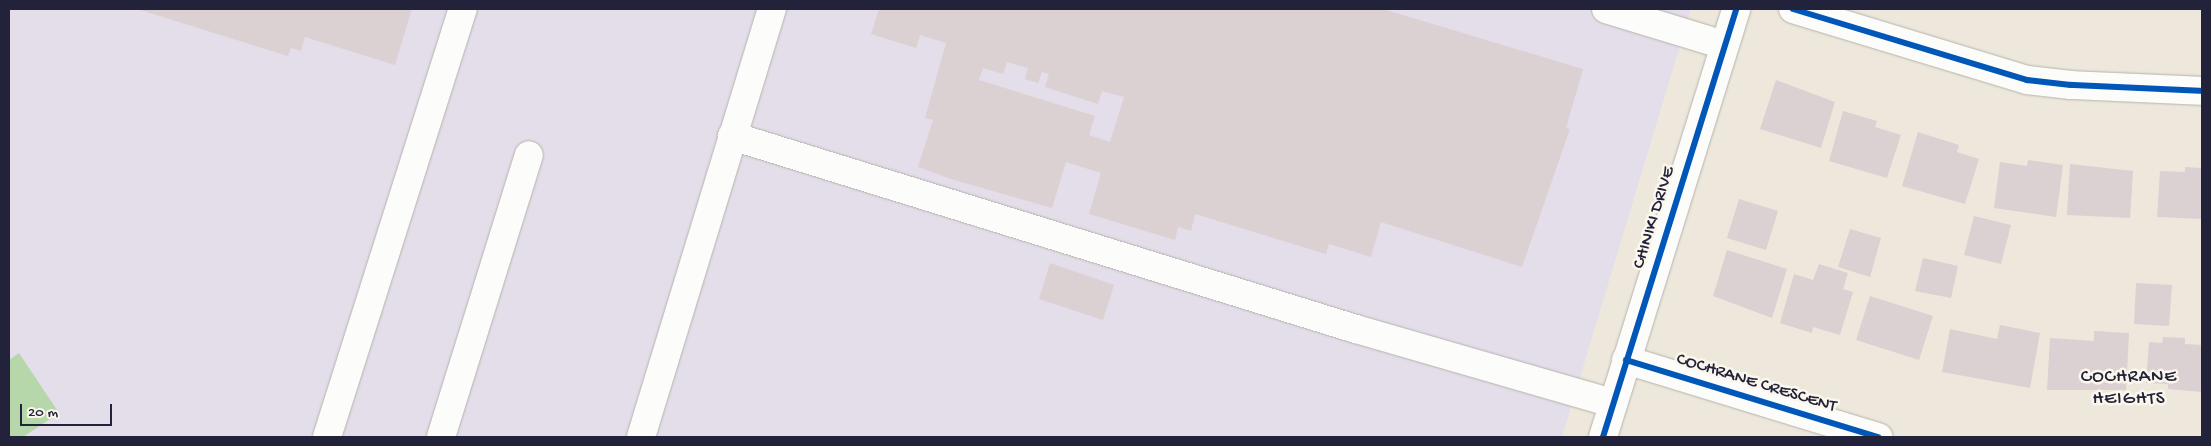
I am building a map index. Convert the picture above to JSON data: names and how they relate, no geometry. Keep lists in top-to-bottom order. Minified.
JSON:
{"streets":{"street":["CHINIKI DRIVE","COCHRANE CRESCENT"]},"crossings":[["CHINIKI DRIVE","COCHRANE CRESCENT"]],"districts":["COCHRANE HEIGHTS"],"scale_bar":"20 m"}
